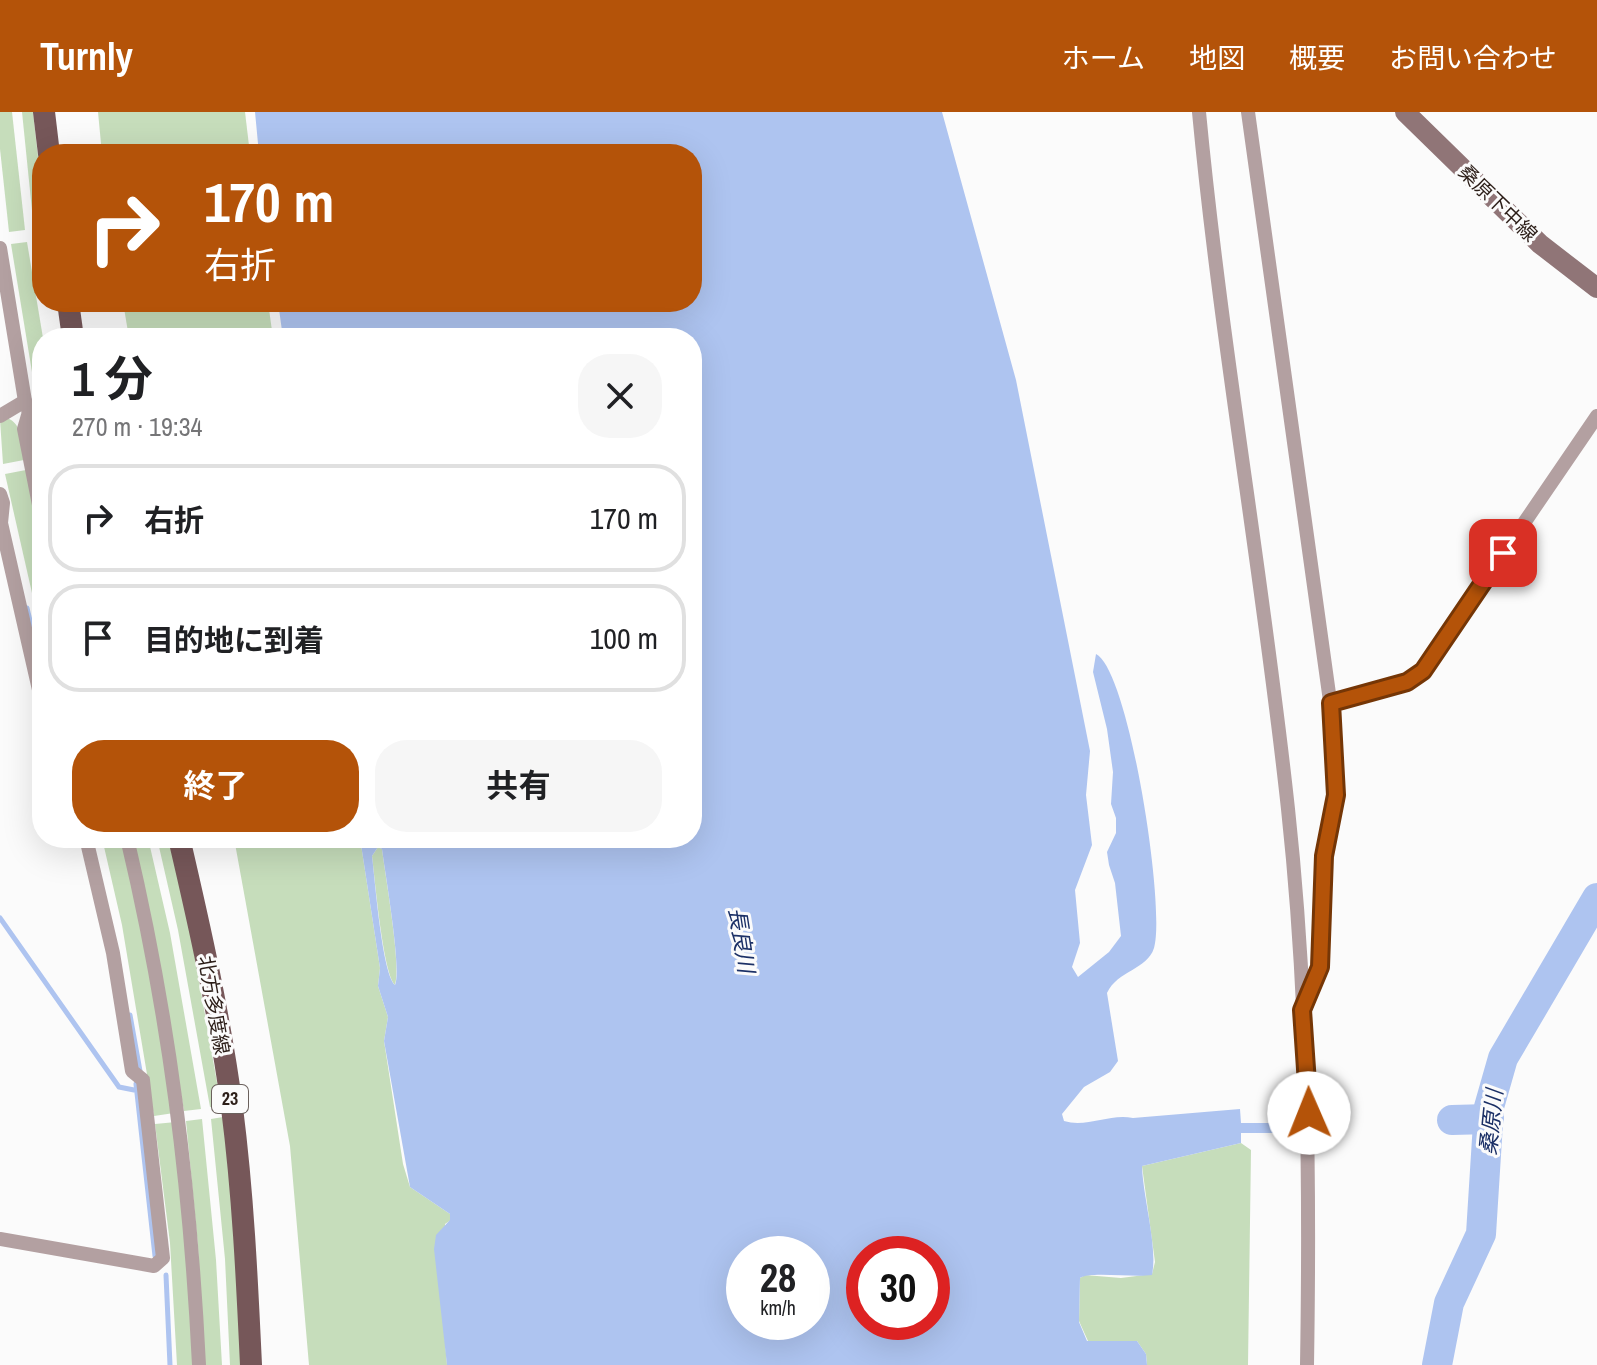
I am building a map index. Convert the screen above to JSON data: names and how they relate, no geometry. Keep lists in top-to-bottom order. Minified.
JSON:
{"streets":{"main road":["桑原下中線","北方多度線","23"]},"water":["長良川","桑原川"],"page":{"header":"Turnly","nav":["ホーム","地図","概要","お問い合わせ"],"turn":["170 m","右折"],"heading":["1 分","270 m · 19:34"],"list":[{"name":"右折","value":"170 m"},{"name":"目的地に到着","value":"100 m"}],"buttons":["終了","共有"],"speed":"28 km/h","limit":"30"}}
